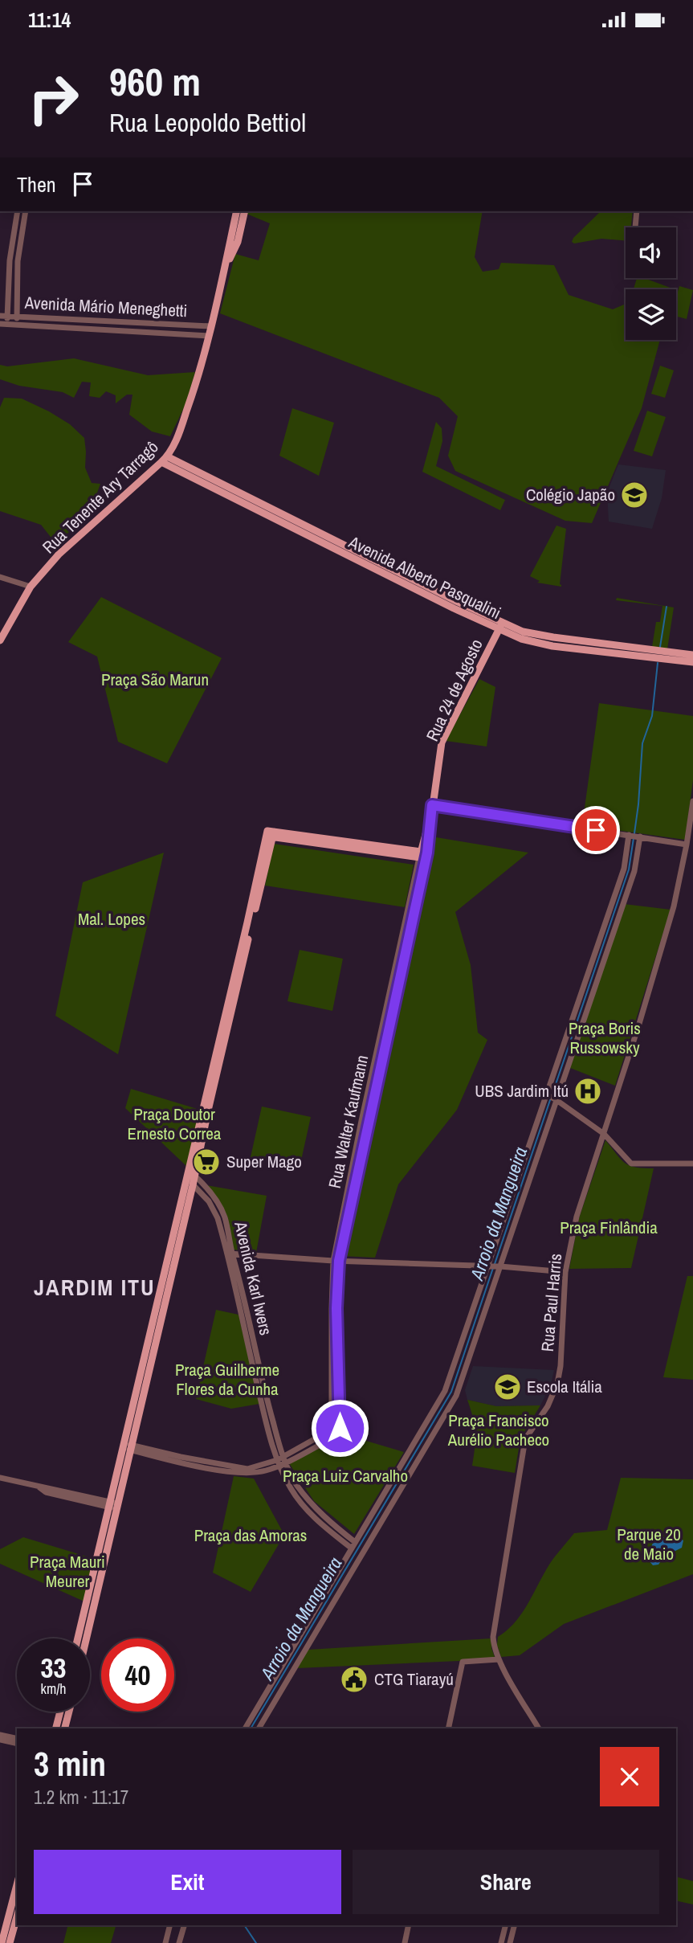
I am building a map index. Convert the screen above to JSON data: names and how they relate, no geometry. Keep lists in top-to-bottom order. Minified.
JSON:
{"streets":{"main road":["Rua Tenente Ary Tarragô","Avenida Alberto Pasqualini","Rua 24 de Agosto","Rua Walter Kaufmann"],"street":["Avenida Mário Meneghetti","Avenida Karl Iwers","Rua Paul Harris"]},"crossings":[["Avenida Mário Meneghetti","Rua Tenente Ary Tarragô"],["Rua Tenente Ary Tarragô","Avenida Alberto Pasqualini"],["Avenida Alberto Pasqualini","Rua 24 de Agosto"],["Rua 24 de Agosto","Rua Walter Kaufmann"],["Rua Walter Kaufmann","Avenida Karl Iwers"]],"districts":["JARDIM ITU"],"water":["Arroio da Mangueira"],"parks":["Praça São Marun","Mal. Lopes","Praça Boris Russowsky","Praça Doutor Ernesto Correa","Praça Finlândia","Praça Guilherme Flores da Cunha","Praça Francisco Aurélio Pacheco","Praça Luiz Carvalho","Parque 20 de Maio","Praça das Amoras","Praça Mauri Meurer"],"places":{"school or university":["Colégio Japão","Escola Itália"],"hospital":["UBS Jardim Itú"],"supermarket":["Super Mago"],"public building":["CTG Tiarayú"]},"page":{"status":"11:14","turn":["960 m","Rua Leopoldo Bettiol"],"then":"Then","speed":"33 km/h","limit":"40","heading":["3 min","1.2 km · 11:17"],"buttons":["Exit","Share"]}}
